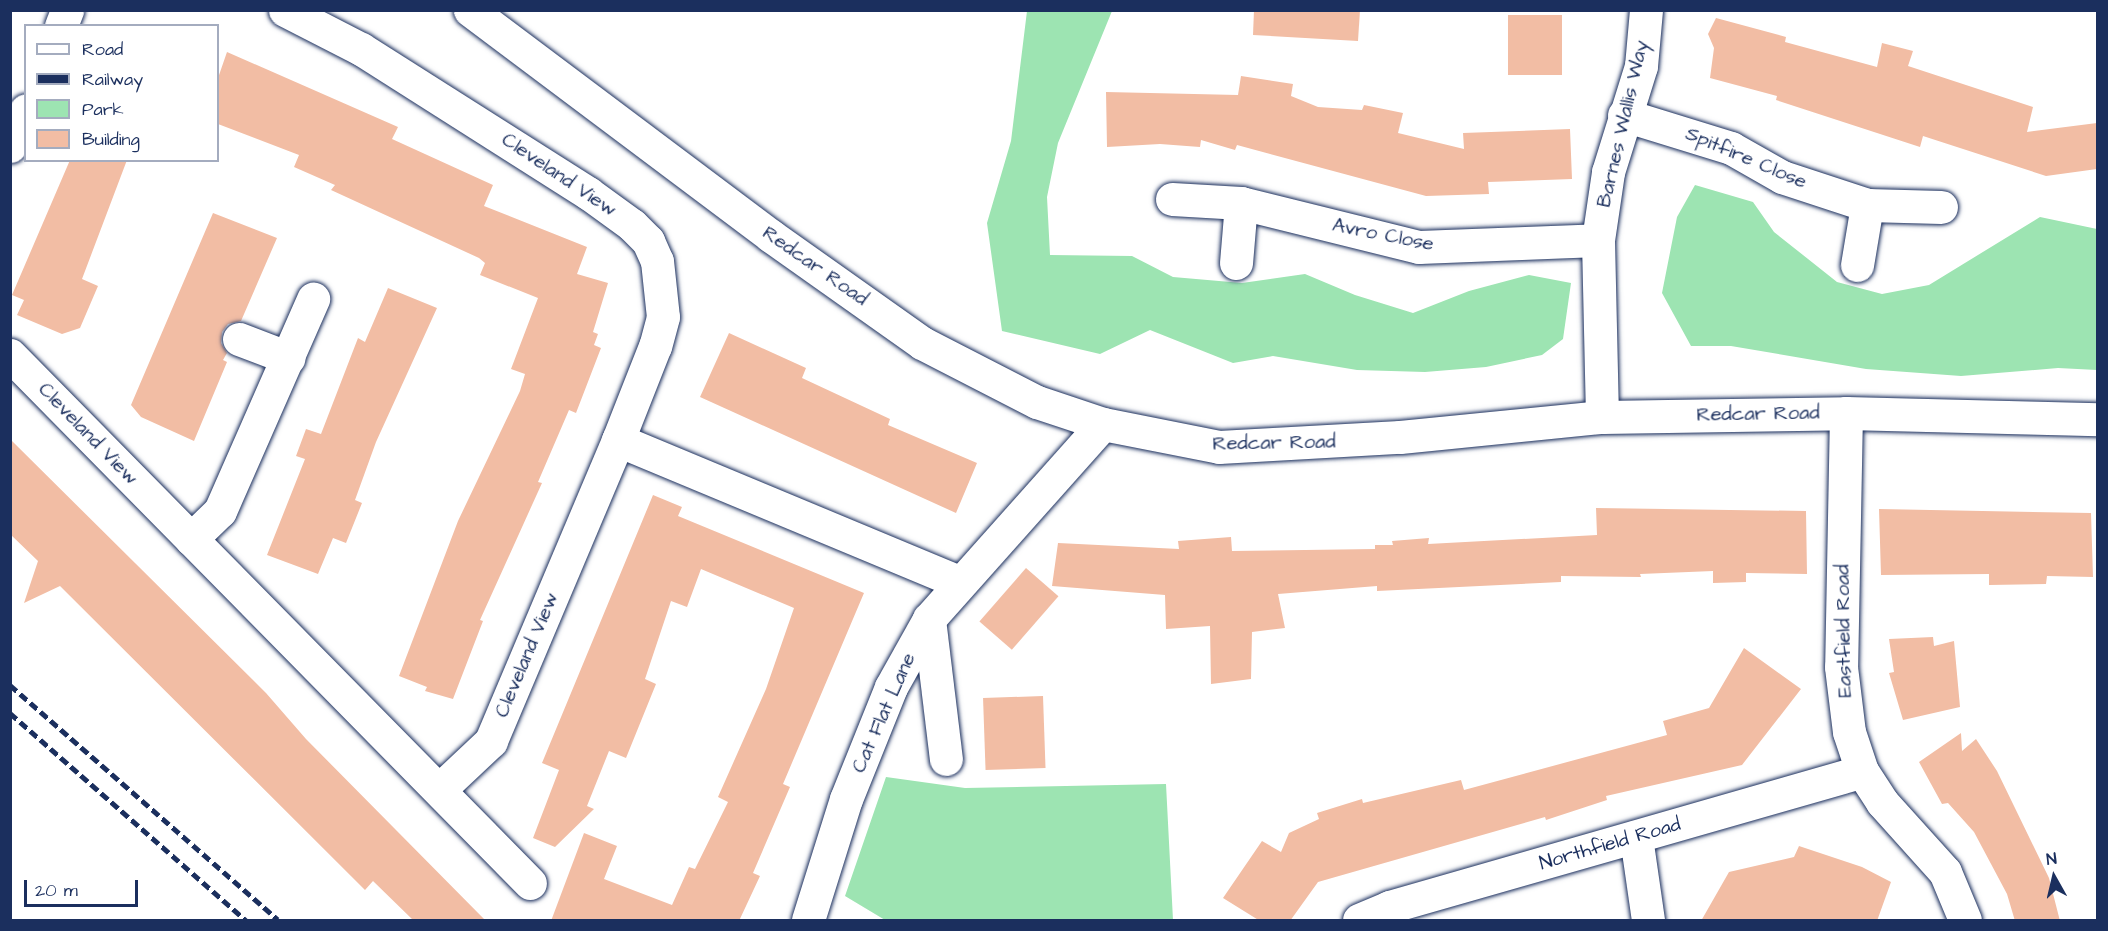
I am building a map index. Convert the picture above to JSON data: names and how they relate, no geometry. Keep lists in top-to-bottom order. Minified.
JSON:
{"streets":{"street":["Barnes Wallis Way","Spitfire Close","Cleveland View","Avro Close","Redcar Road","Eastfield Road","Cat Flat Lane","Northfield Road"]},"crossings":[["Barnes Wallis Way","Spitfire Close"],["Barnes Wallis Way","Avro Close"],["Barnes Wallis Way","Redcar Road"],["Redcar Road","Eastfield Road"],["Redcar Road","Cat Flat Lane"],["Eastfield Road","Northfield Road"]],"legend":["Road","Railway","Park","Building"],"scale_bar":"20 m","north":"top"}
